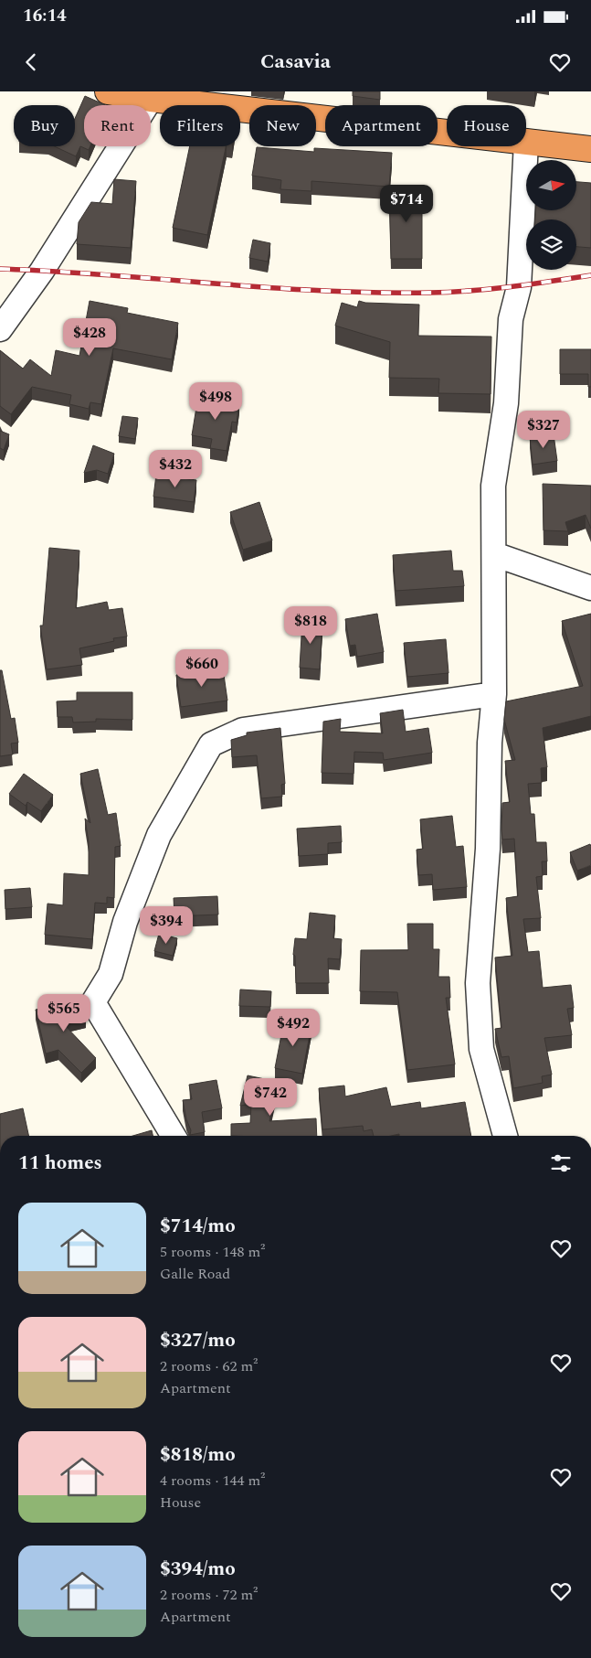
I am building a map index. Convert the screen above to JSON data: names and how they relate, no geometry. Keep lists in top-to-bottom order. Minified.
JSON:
{"north":"right","page":{"status":"16:14","header":"Casavia","chip":["Buy","Rent","Filters","New","Apartment","House"],"price":["$714","$428","$498","$327","$432","$818","$660","$394","$565","$492","$742"],"heading":"11 homes","list":[{"name":"$714/mo","note":"5 rooms · 148 m² · Galle Road"},{"name":"$327/mo","note":"2 rooms · 62 m² · Apartment"},{"name":"$818/mo","note":"4 rooms · 144 m² · House"},{"name":"$394/mo","note":"2 rooms · 72 m² · Apartment"}]}}
